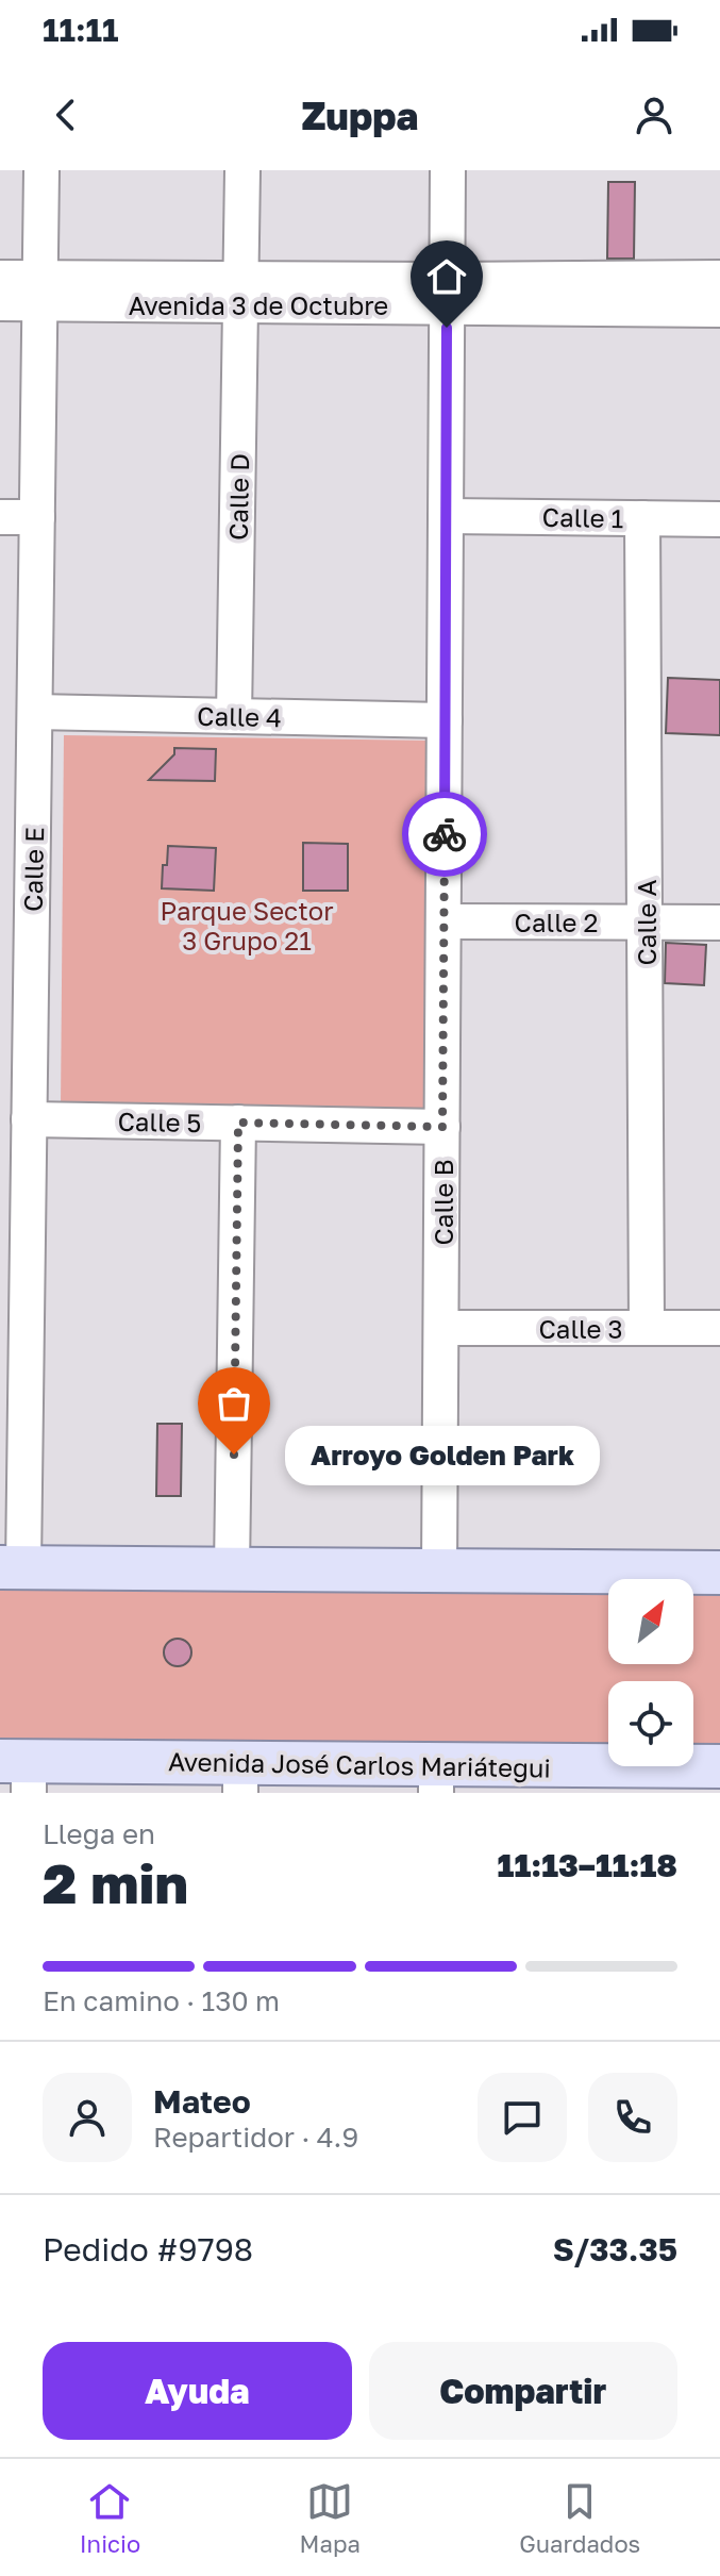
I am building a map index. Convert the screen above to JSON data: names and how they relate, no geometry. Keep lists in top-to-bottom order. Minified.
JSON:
{"streets":{"main road":["Avenida José Carlos Mariátegui"],"street":["Avenida 3 de Octubre","Calle D","Calle 1","Calle 4","Calle E","Calle 2","Calle A","Calle 5","Calle B","Calle 3"]},"crossings":[["Avenida 3 de Octubre","Calle D"],["Avenida 3 de Octubre","Calle E"],["Avenida 3 de Octubre","Calle B"],["Calle D","Calle 4"],["Calle 1","Calle A"],["Calle 1","Calle B"],["Calle 4","Calle E"],["Calle 4","Calle B"],["Calle E","Calle 5"],["Calle 2","Calle A"],["Calle 2","Calle B"],["Calle A","Calle 3"],["Calle 5","Calle B"],["Calle B","Calle 3"]],"parks":["Parque Sector 3 Grupo 21"],"places":["Arroyo Golden Park"],"north":"top right","page":{"status":"11:11","header":"Zuppa","bubble":"Arroyo Golden Park","heading":["2 min","Llega en","11:13–11:18"],"panel":["Mateo","Repartidor · 4.9","Pedido #9798","S/33.35"],"bar":"En camino · 130 m","buttons":["Ayuda","Compartir"],"tabs":["Inicio","Mapa","Guardados"]}}
